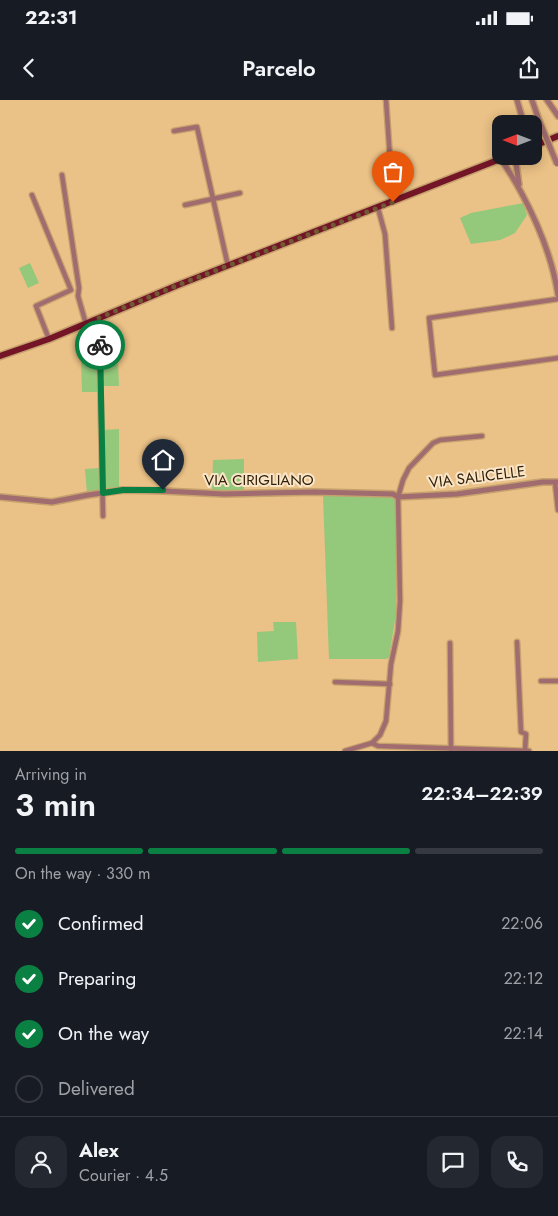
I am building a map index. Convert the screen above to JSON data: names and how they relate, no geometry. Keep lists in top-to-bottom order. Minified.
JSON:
{"streets":{"street":["VIA SALICELLE","VIA CIRIGLIANO"]},"crossings":[["VIA SALICELLE","VIA CIRIGLIANO"]],"north":"left","page":{"status":"22:31","header":"Parcelo","heading":["3 min","Arriving in","22:34–22:39"],"panel":["Alex","Courier · 4.5"],"bar":"On the way · 330 m","list":[["Confirmed","22:06"],["Preparing","22:12"],["On the way","22:14"],"Delivered"]}}
